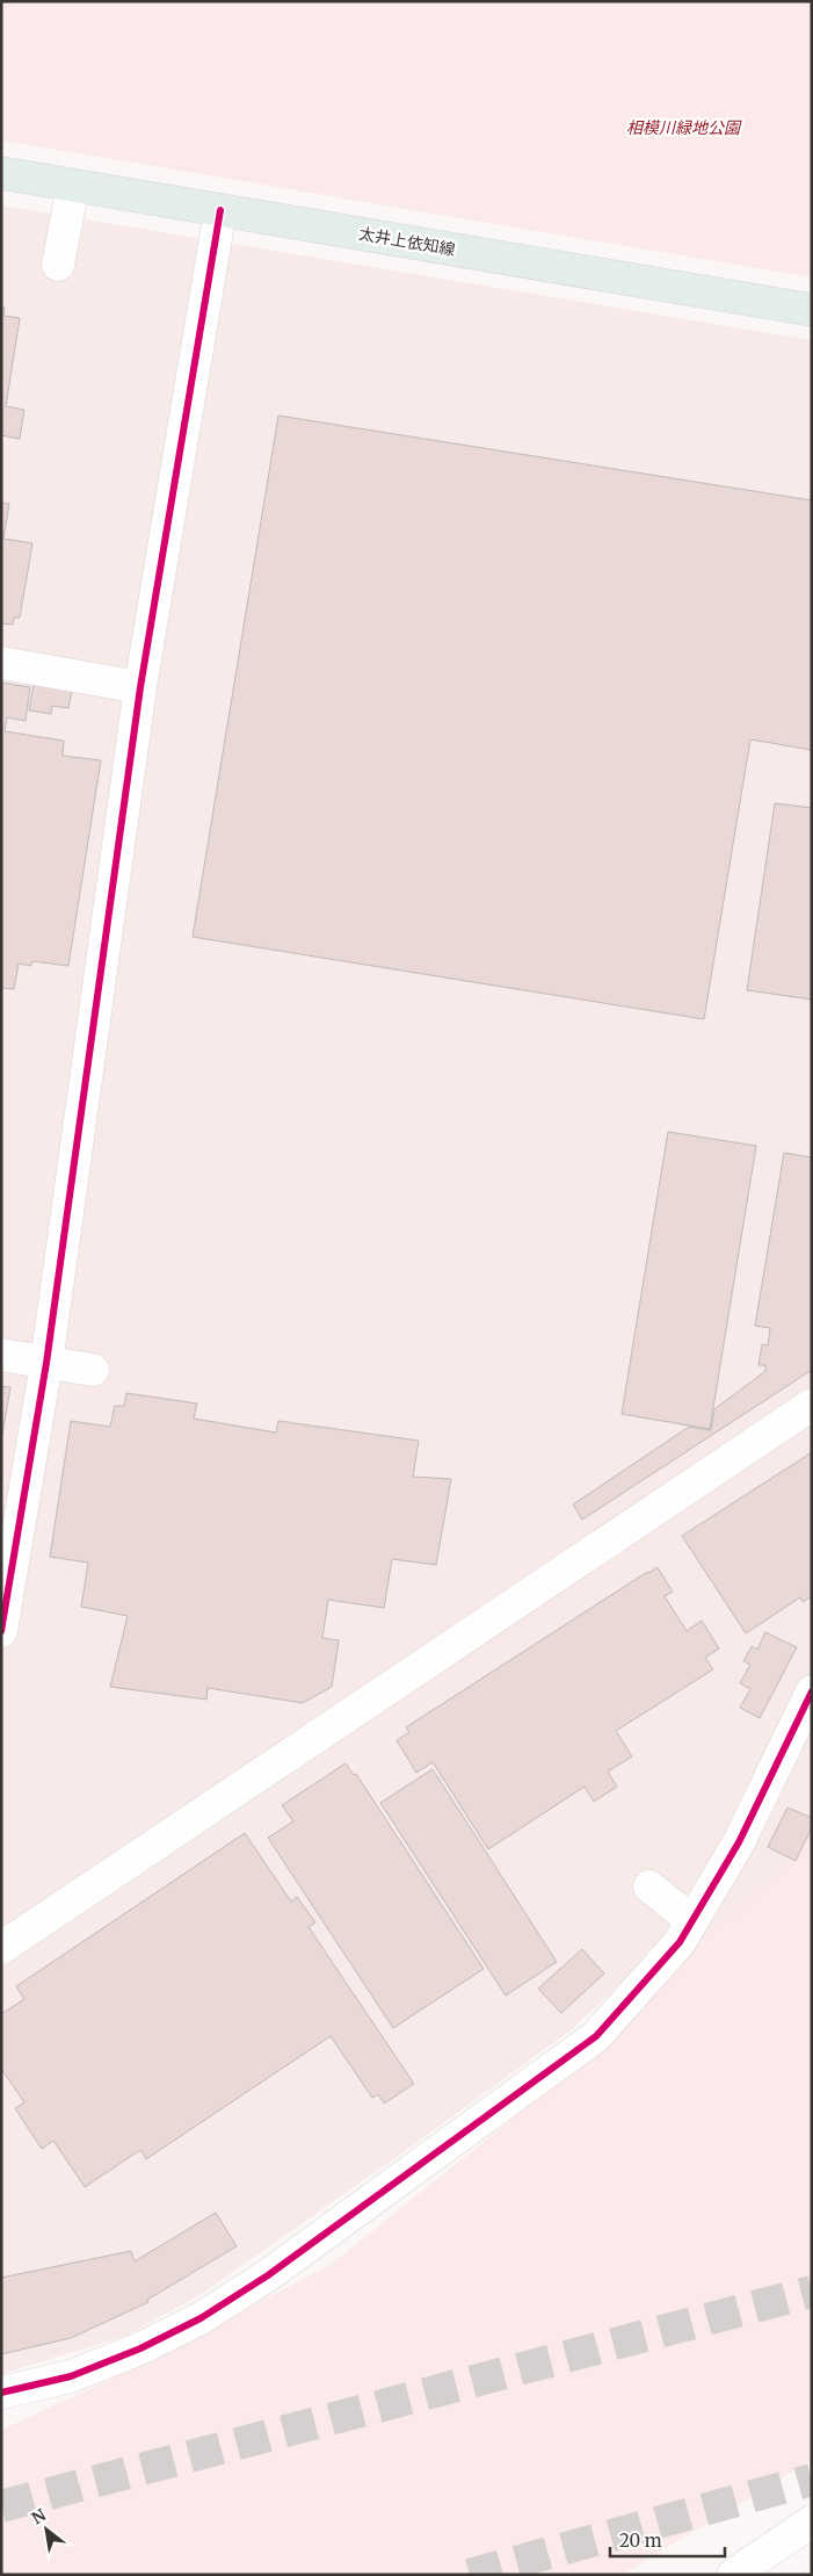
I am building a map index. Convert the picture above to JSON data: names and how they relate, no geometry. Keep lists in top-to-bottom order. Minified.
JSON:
{"streets":{"main road":["太井上依知線"]},"parks":["相模川緑地公園"],"scale_bar":"20 m","north":"top left"}
